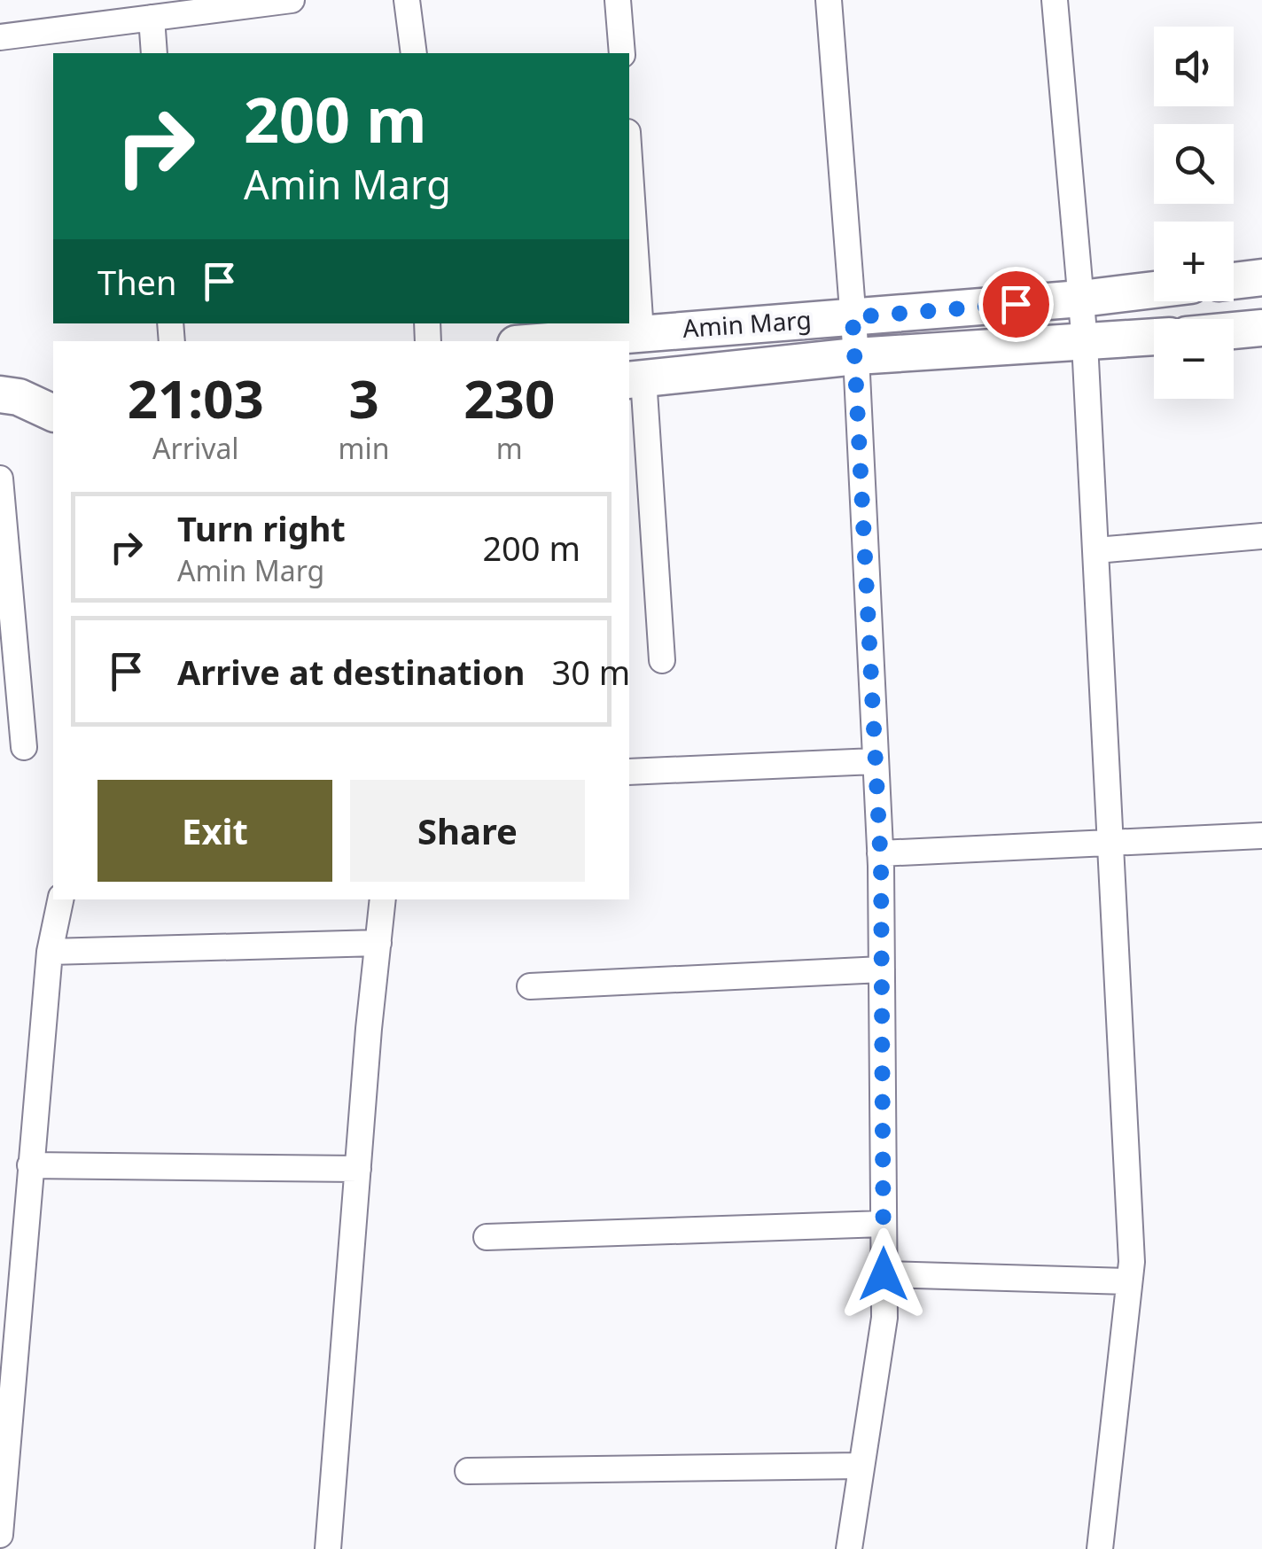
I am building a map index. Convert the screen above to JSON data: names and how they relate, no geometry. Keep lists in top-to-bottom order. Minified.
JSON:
{"streets":{"main road":["Amin Marg"]},"page":{"map_buttons":["+","−"],"turn":["200 m","Amin Marg"],"then":"Then","eta":["21:03","Arrival","3","min","230","m"],"list":[{"name":"Turn right","note":"Amin Marg","value":"200 m"},{"name":"Arrive at destination","value":"30 m"}],"buttons":["Exit","Share"]}}
